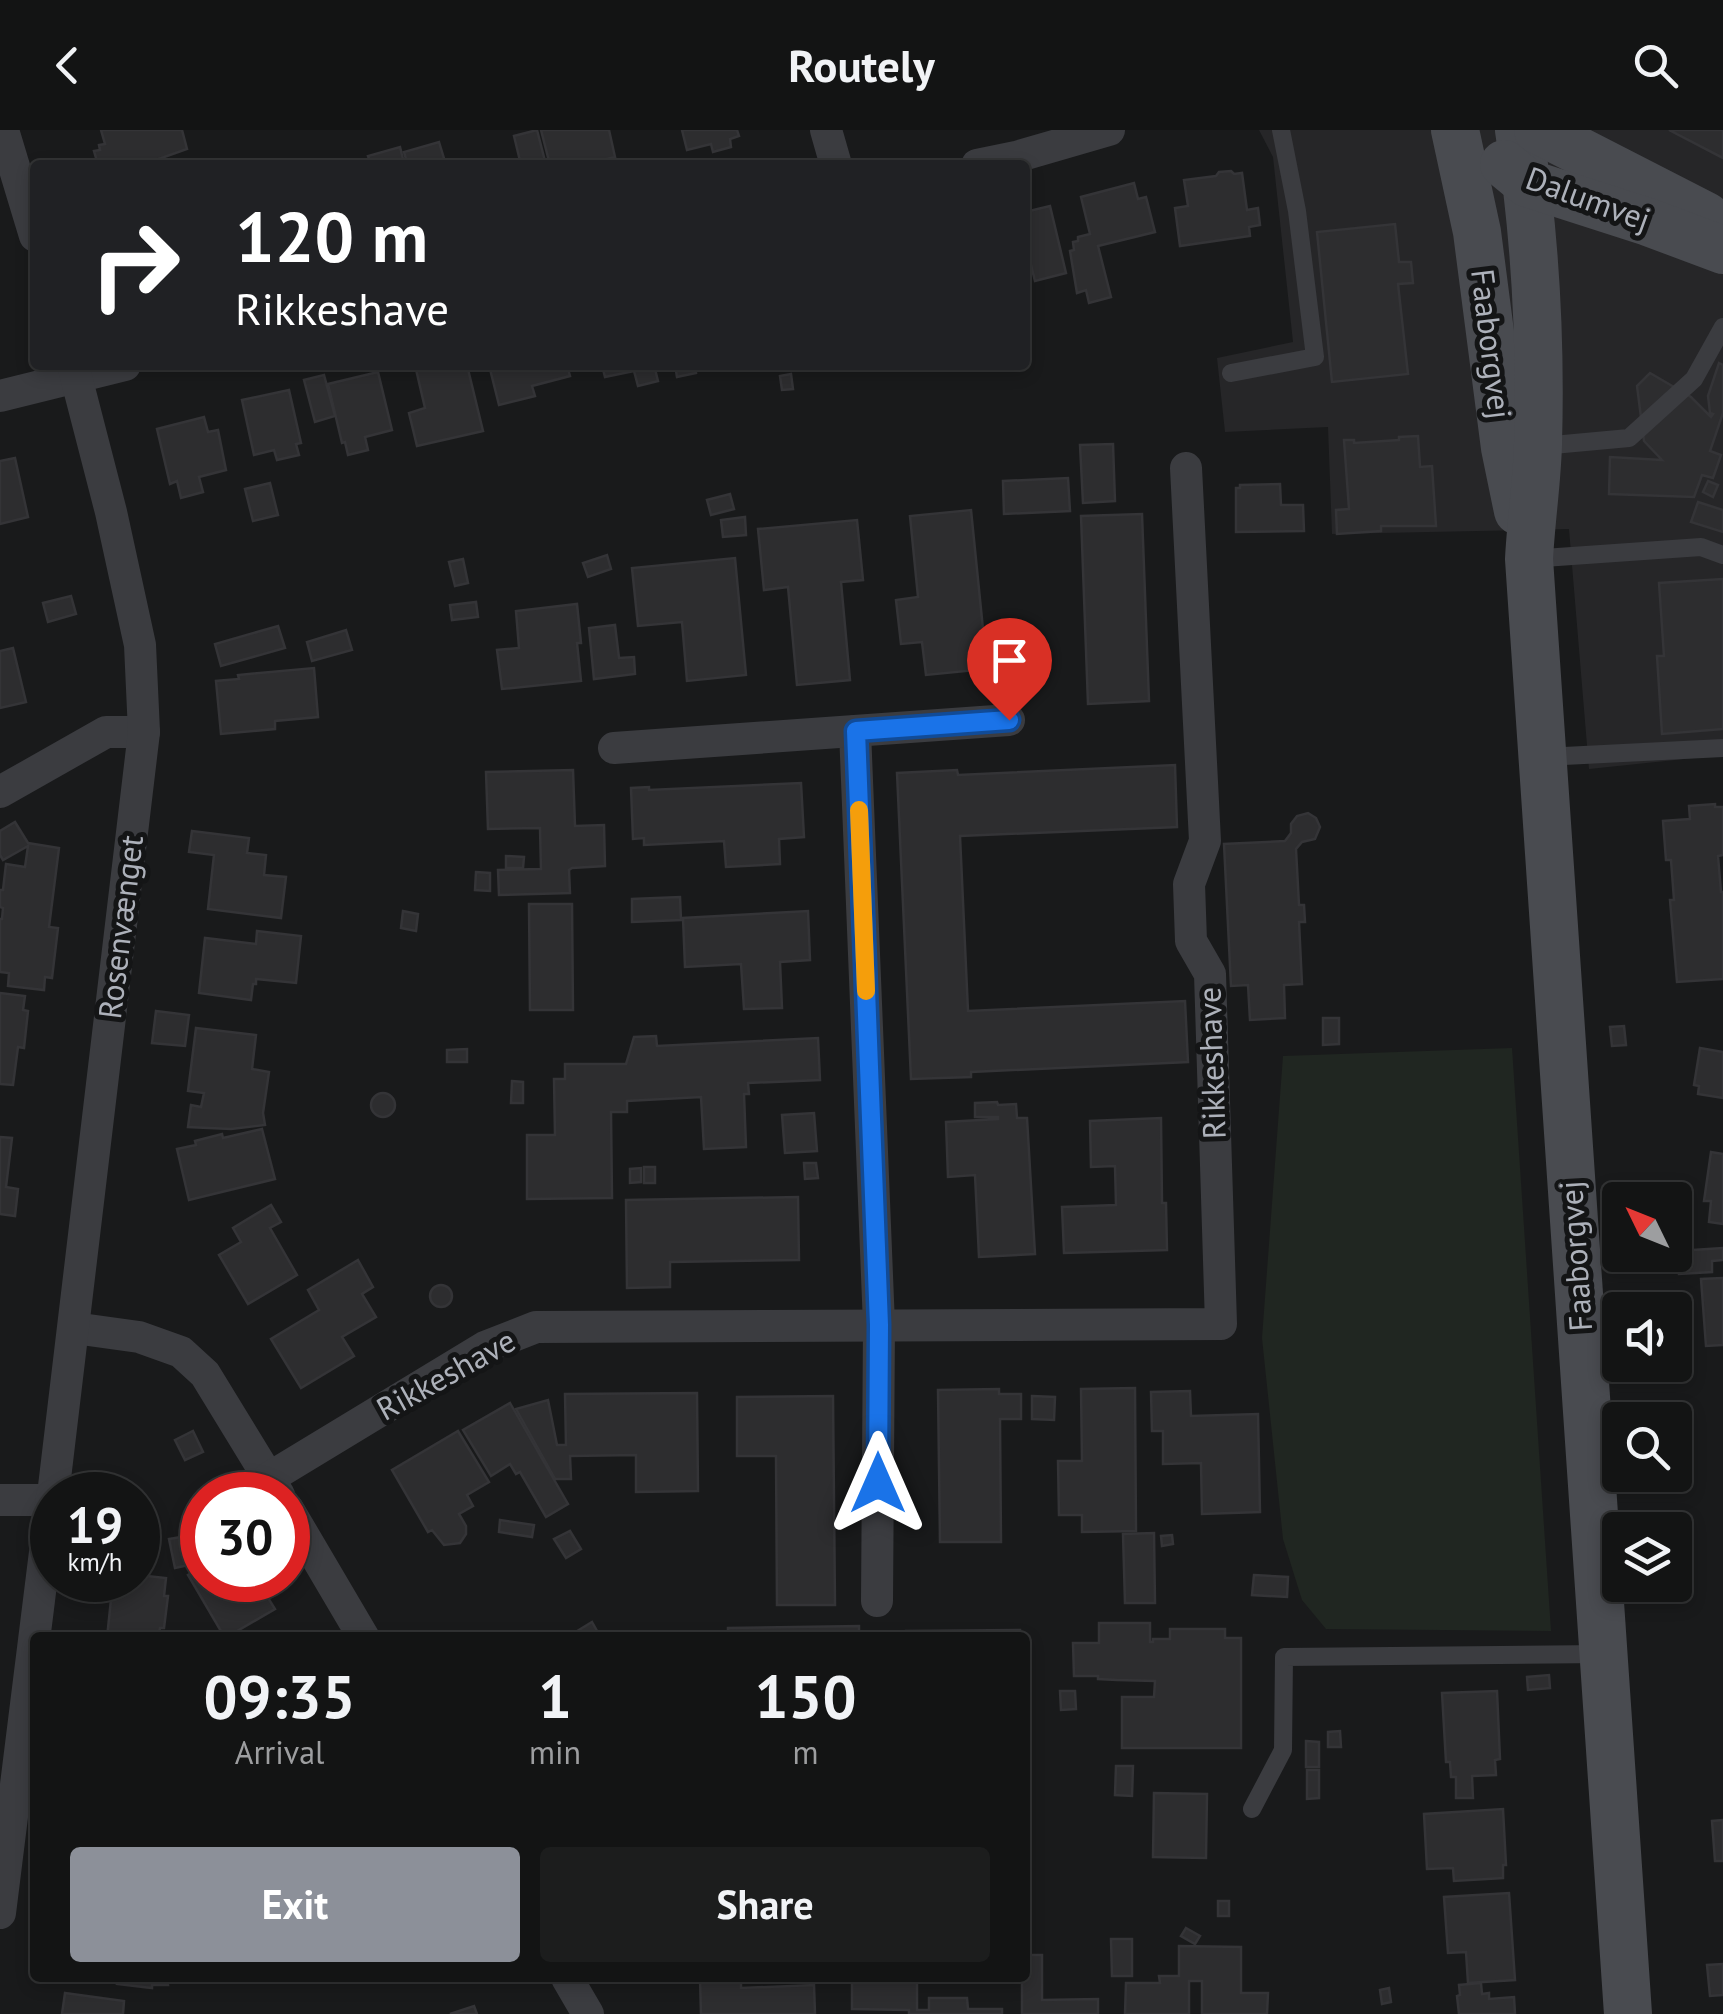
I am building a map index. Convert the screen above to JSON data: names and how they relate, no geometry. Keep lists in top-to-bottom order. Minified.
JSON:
{"streets":{"main road":["Dalumvej","Faaborgvej"],"street":["Rosenvænget","Rikkeshave"]},"crossings":[["Dalumvej","Faaborgvej"]],"north":"top left","page":{"header":"Routely","turn":["120 m","Rikkeshave"],"speed":"19 km/h","limit":"30","eta":["09:35","Arrival","1","min","150","m"],"buttons":["Exit","Share"]}}
